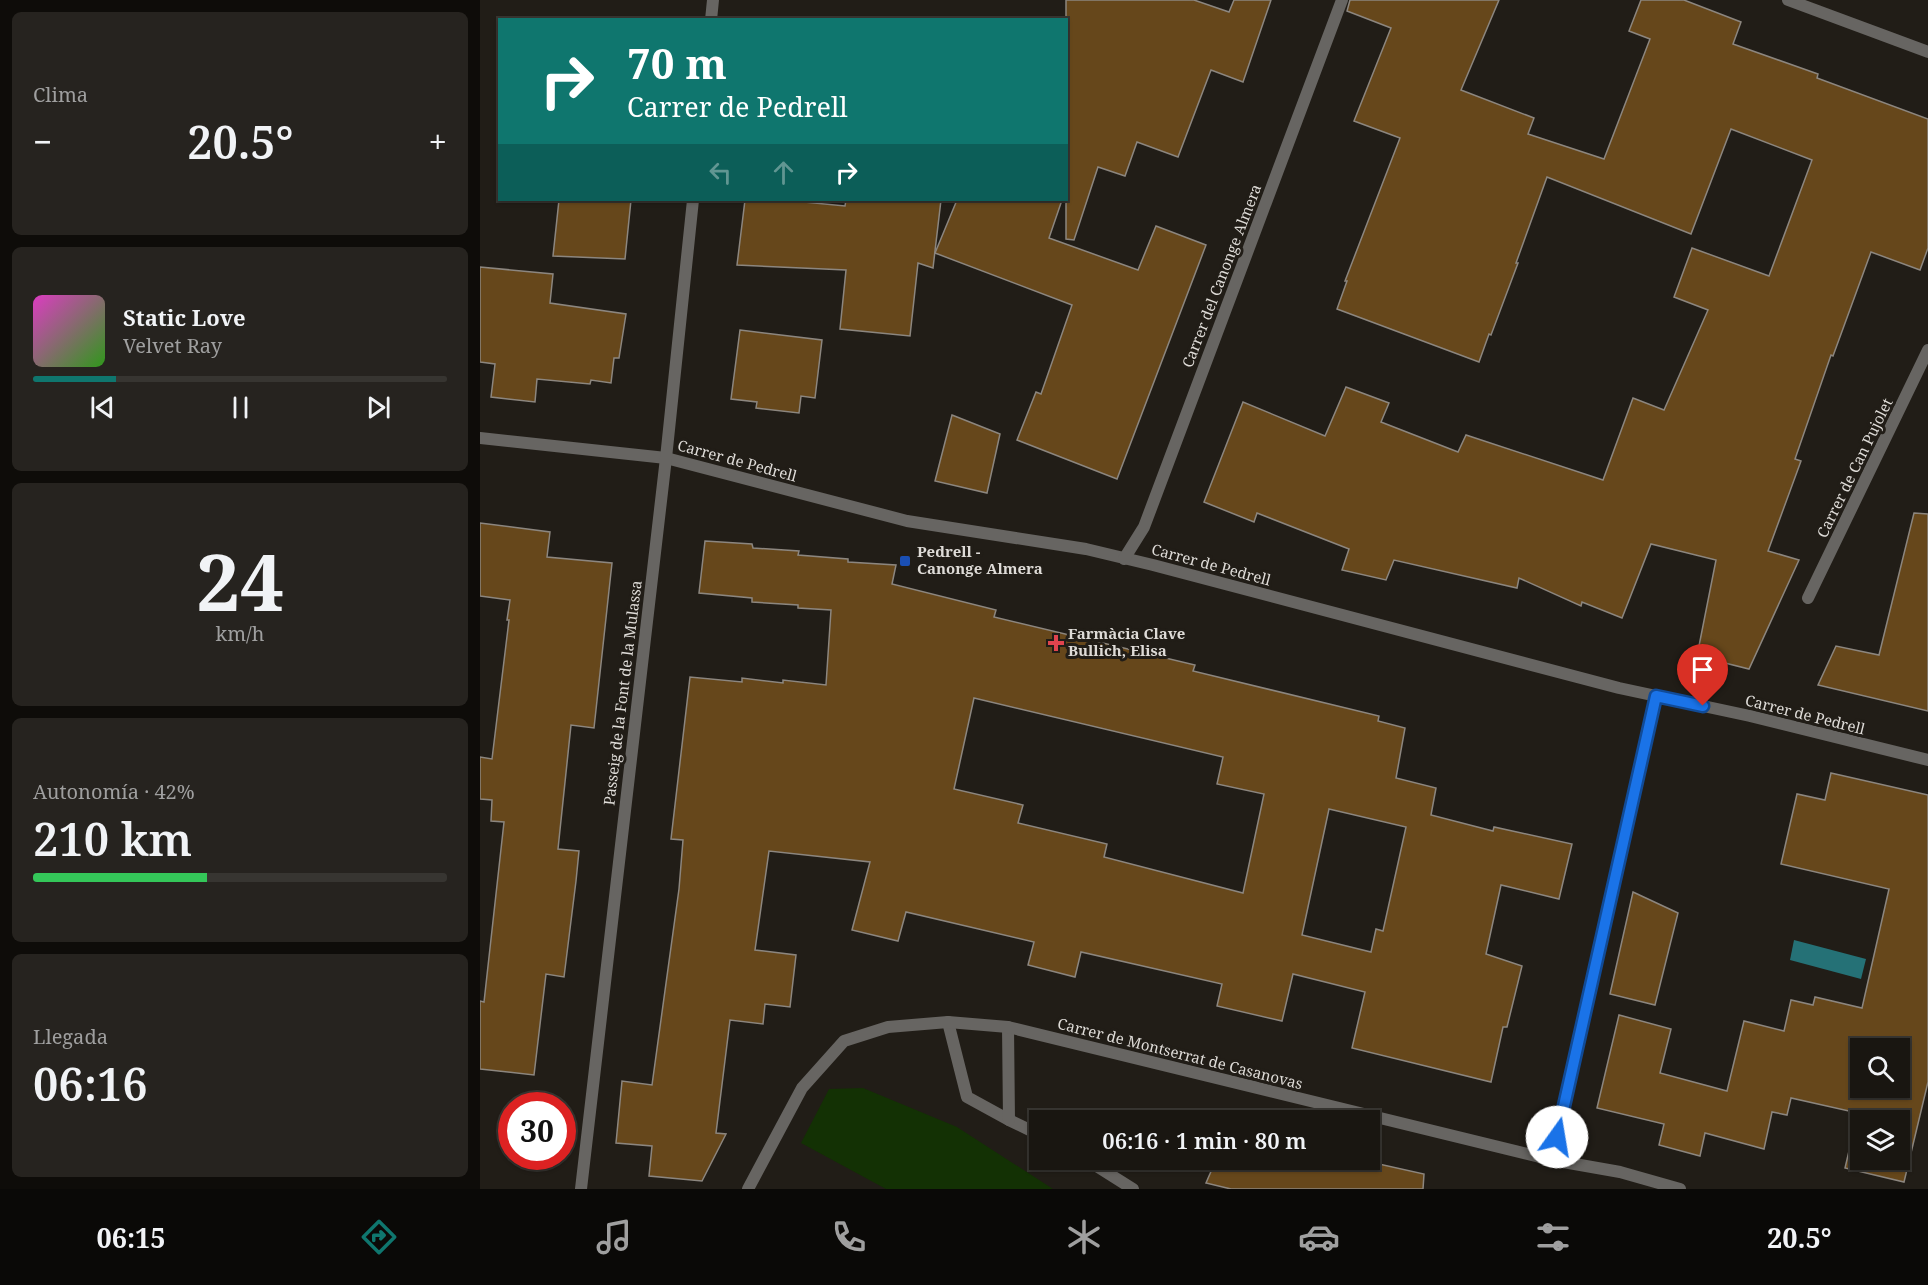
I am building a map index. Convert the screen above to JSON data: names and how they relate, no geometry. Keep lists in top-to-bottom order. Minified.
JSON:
{"streets":{"street":["Carrer del Canonge Almera","Carrer de Pedrell","Carrer de Can Pujolet","Passeig de la Font de la Mulassa","Carrer de Montserrat de Casanovas"]},"crossings":[["Carrer del Canonge Almera","Carrer de Pedrell"],["Carrer de Pedrell","Passeig de la Font de la Mulassa"]],"places":{"transit":["Pedrell - Canonge Almera"],"health":["Farmàcia Clave Bullich, Elisa"]},"page":{"tile":["Clima",["24","km/h"],["Autonomía · 42%","210 km"],["Llegada","06:16"]],"turn":["70 m","Carrer de Pedrell"],"heat":["−","20.5°","+"],"song":["Static Love","Velvet Ray"],"limit":"30","trip":"06:16 · 1 min · 80 m","tabs":["06:15","20.5°"]}}
